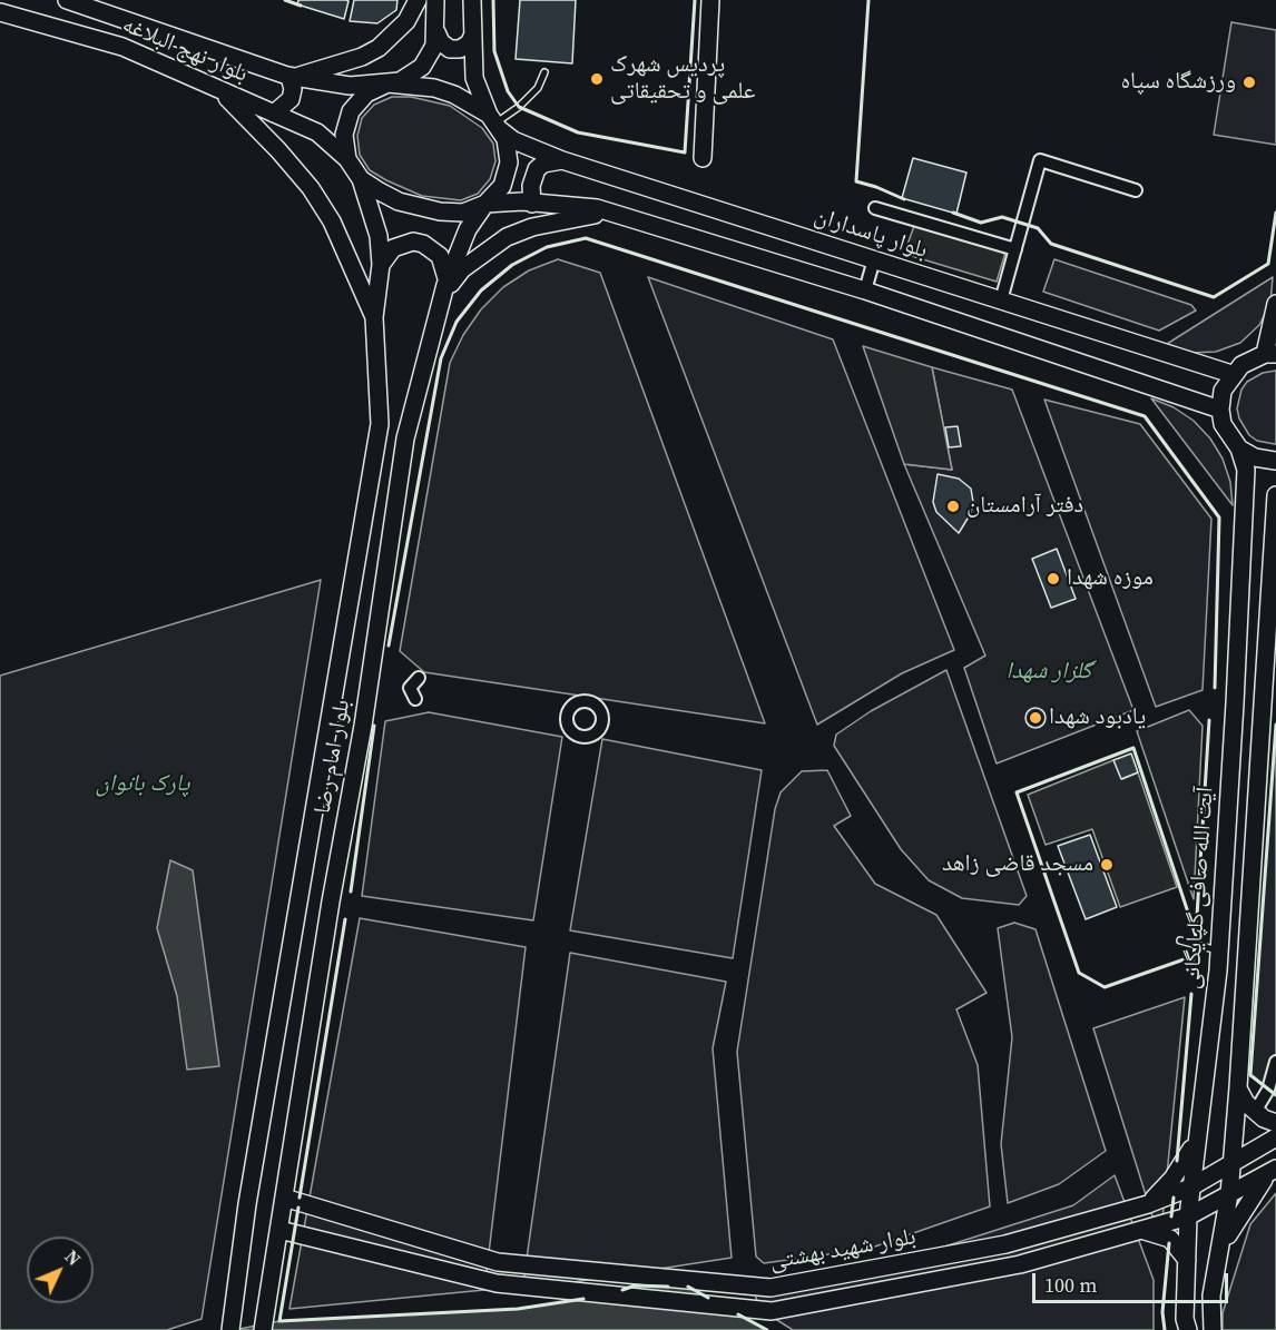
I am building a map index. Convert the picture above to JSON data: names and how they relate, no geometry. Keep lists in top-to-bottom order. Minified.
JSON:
{"streets":{"main road":["بلوار نهج البلاغه","بلوار پاسداران","بلوار امام رضا","آیت الله صافی گلپایگانی","بلوار شهید بهشتی"]},"crossings":[["بلوار نهج البلاغه","بلوار پاسداران"],["بلوار نهج البلاغه","بلوار امام رضا"],["بلوار پاسداران","بلوار امام رضا"],["بلوار امام رضا","بلوار شهید بهشتی"],["آیت الله صافی گلپایگانی","بلوار شهید بهشتی"]],"parks":["گلزار شهدا","پارک بانوان"],"places":["پردیس شهرک علمی و تحقیقاتی","ورزشگاه سپاه","دفتر آرامستان","موزه شهدا","یادبود شهدا","مسجد قاضی زاهد"],"scale_bar":"100 m","north":"top right"}
